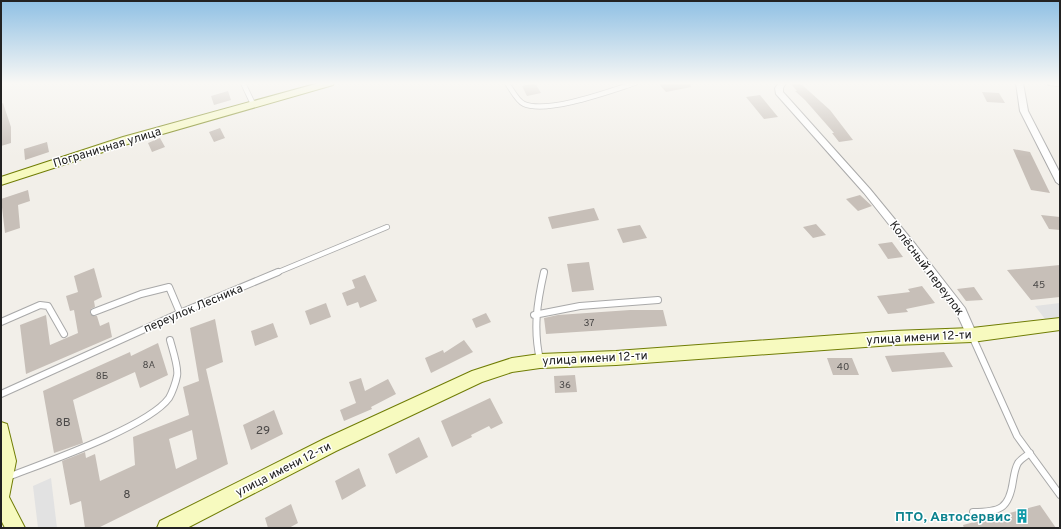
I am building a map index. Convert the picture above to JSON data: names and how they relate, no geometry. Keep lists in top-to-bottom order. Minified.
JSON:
{"streets":{"main road":["Пограничная улица","улица имени 12-ти"],"street":["Колёсный переулок"],"lane":["переулок Лесника"]},"crossings":[["Колёсный переулок","улица имени 12-ти"]],"places":{"building":["ПТО, Автосервис"]},"house_numbers":["45","37","8А","40","8Б","36","8В","29","8"]}
